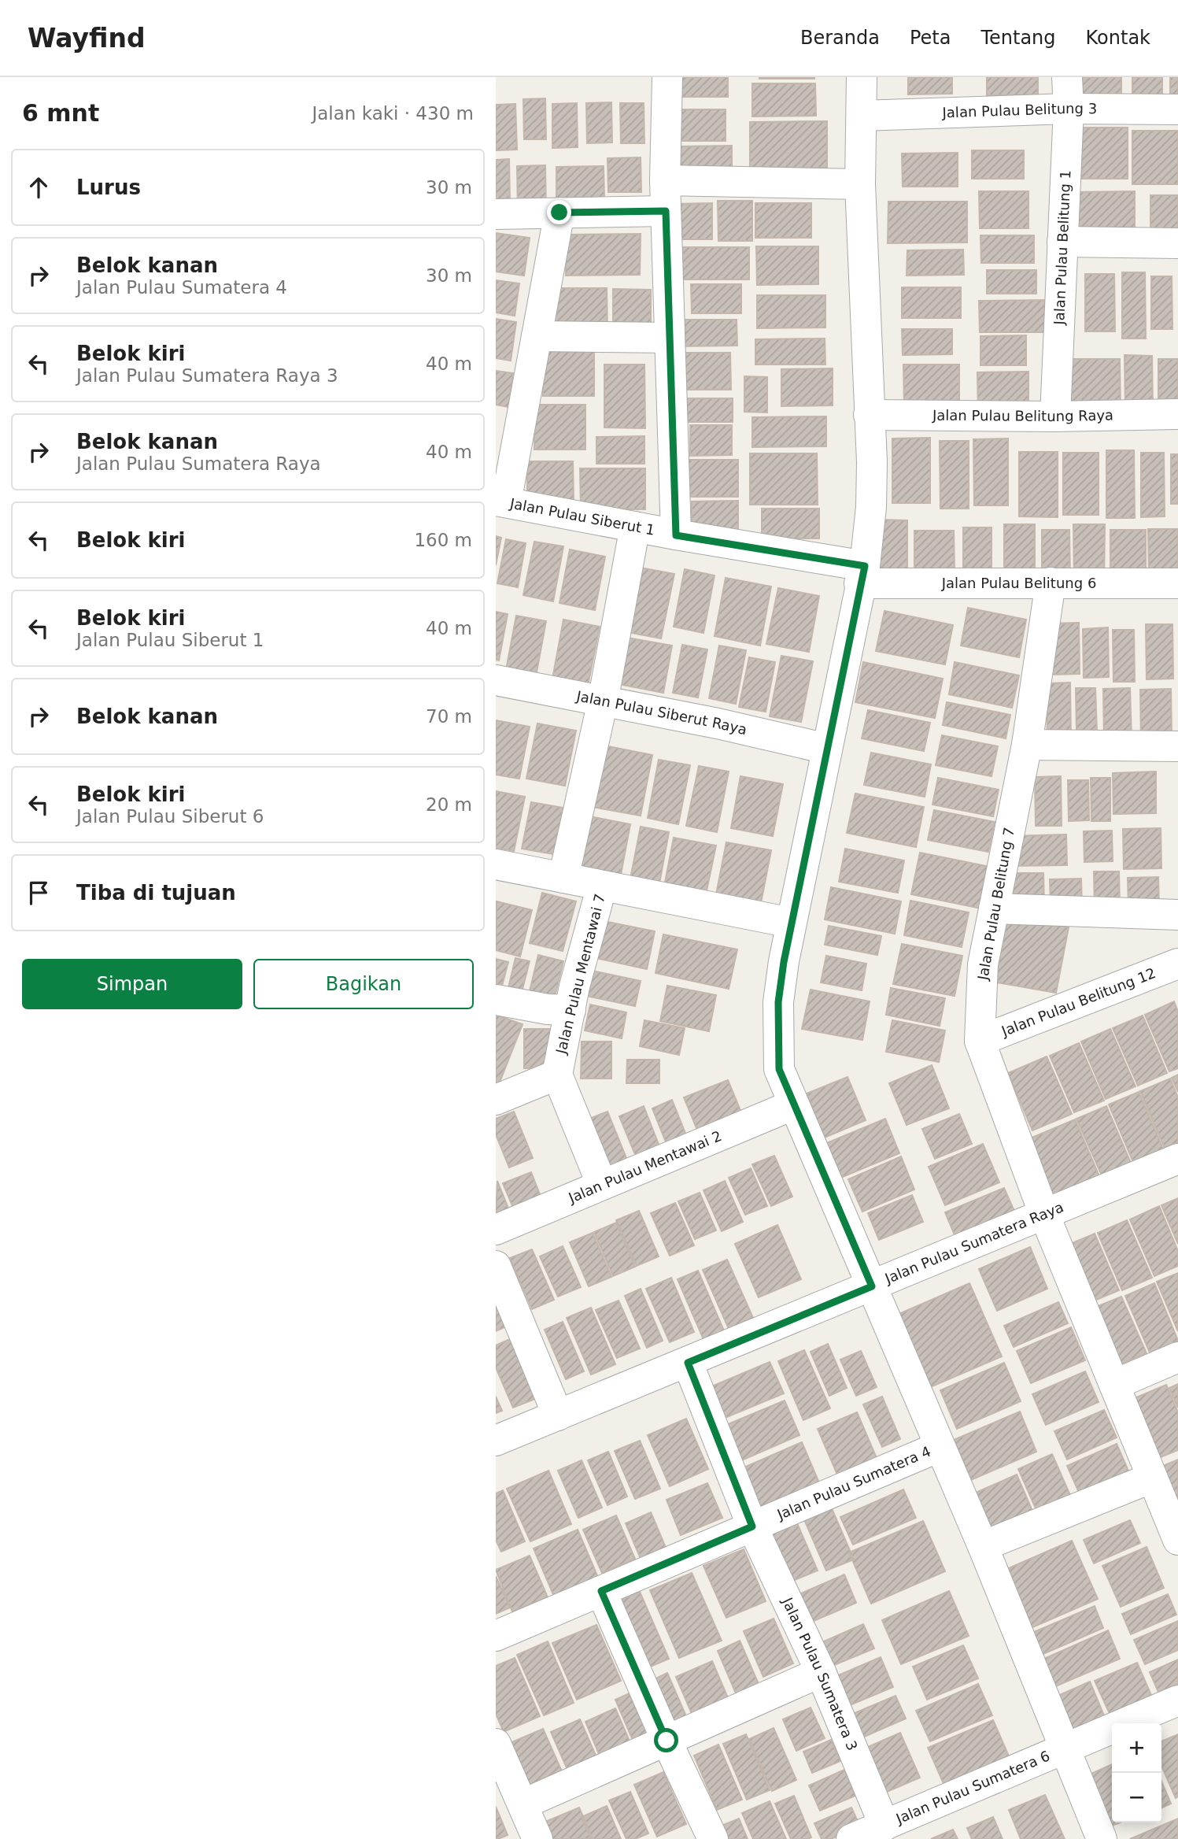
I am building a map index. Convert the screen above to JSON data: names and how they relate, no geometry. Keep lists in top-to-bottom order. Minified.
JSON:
{"streets":{"street":["Jalan Pulau Belitung 3","Jalan Pulau Belitung 1","Jalan Pulau Belitung Raya","Jalan Pulau Siberut 1","Jalan Pulau Belitung 6","Jalan Pulau Siberut Raya","Jalan Pulau Belitung 7","Jalan Pulau Mentawai 7","Jalan Pulau Belitung 12","Jalan Pulau Mentawai 2","Jalan Pulau Sumatera Raya","Jalan Pulau Sumatera 4","Jalan Pulau Sumatera 3","Jalan Pulau Sumatera 6"]},"crossings":[["Jalan Pulau Belitung 3","Jalan Pulau Belitung 1"],["Jalan Pulau Belitung 1","Jalan Pulau Belitung Raya"],["Jalan Pulau Siberut 1","Jalan Pulau Belitung 6"],["Jalan Pulau Belitung 6","Jalan Pulau Belitung 7"],["Jalan Pulau Belitung 7","Jalan Pulau Belitung 12"],["Jalan Pulau Belitung 7","Jalan Pulau Sumatera Raya"],["Jalan Pulau Sumatera Raya","Jalan Pulau Sumatera 3"],["Jalan Pulau Sumatera 4","Jalan Pulau Sumatera 3"],["Jalan Pulau Sumatera 3","Jalan Pulau Sumatera 6"]],"page":{"header":"Wayfind","nav":["Beranda","Peta","Tentang","Kontak"],"heading":["6 mnt","Jalan kaki · 430 m"],"list":[["Lurus","30 m"],["Belok kanan","Jalan Pulau Sumatera 4","30 m"],["Belok kiri","Jalan Pulau Sumatera Raya 3","40 m"],["Belok kanan","Jalan Pulau Sumatera Raya","40 m"],["Belok kiri","160 m"],["Belok kiri","Jalan Pulau Siberut 1","40 m"],["Belok kanan","70 m"],["Belok kiri","Jalan Pulau Siberut 6","20 m"],"Tiba di tujuan"],"buttons":["Simpan","Bagikan"],"map_buttons":["+","−"]}}
